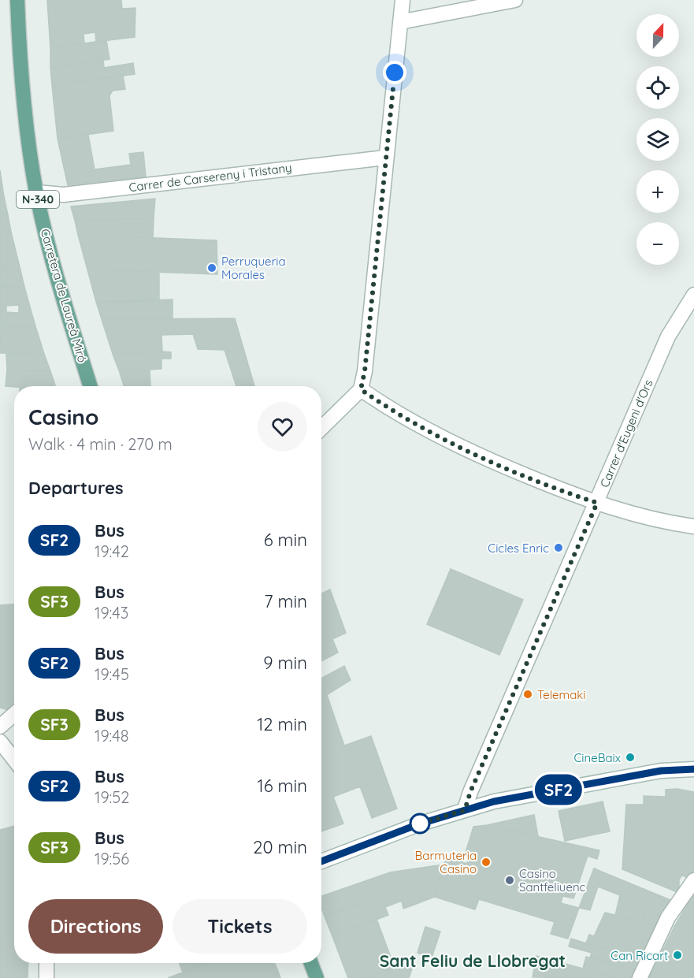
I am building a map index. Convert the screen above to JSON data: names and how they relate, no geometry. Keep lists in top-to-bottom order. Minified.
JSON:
{"streets":{"main road":["N-340","Carretera de Laureà Miró"],"street":["Carrer de Carsereny i Tristany","Carrer d'Eugeni d'Ors"]},"crossings":[["Carrer de Carsereny i Tristany","Carretera de Laureà Miró"]],"districts":["Sant Feliu de Llobregat"],"places":["Perruqueria Morales","Cicles Enric","Telemaki","CineBaix","Barmuteria Casino","Casino Santfeliuenc","Can Ricart"],"lines":["bus line SF2"],"north":"top","page":{"on_map":"SF2","map_buttons":["+","−"],"heading":[["Casino","Walk · 4 min · 270 m"],"Departures"],"list":[{"mark":"SF2","name":"Bus","note":"19:42","value":"6 min"},{"mark":"SF3","name":"Bus","note":"19:43","value":"7 min"},{"mark":"SF2","name":"Bus","note":"19:45","value":"9 min"},{"mark":"SF3","name":"Bus","note":"19:48","value":"12 min"},{"mark":"SF2","name":"Bus","note":"19:52","value":"16 min"},{"mark":"SF3","name":"Bus","note":"19:56","value":"20 min"}],"buttons":["Directions","Tickets"]}}
